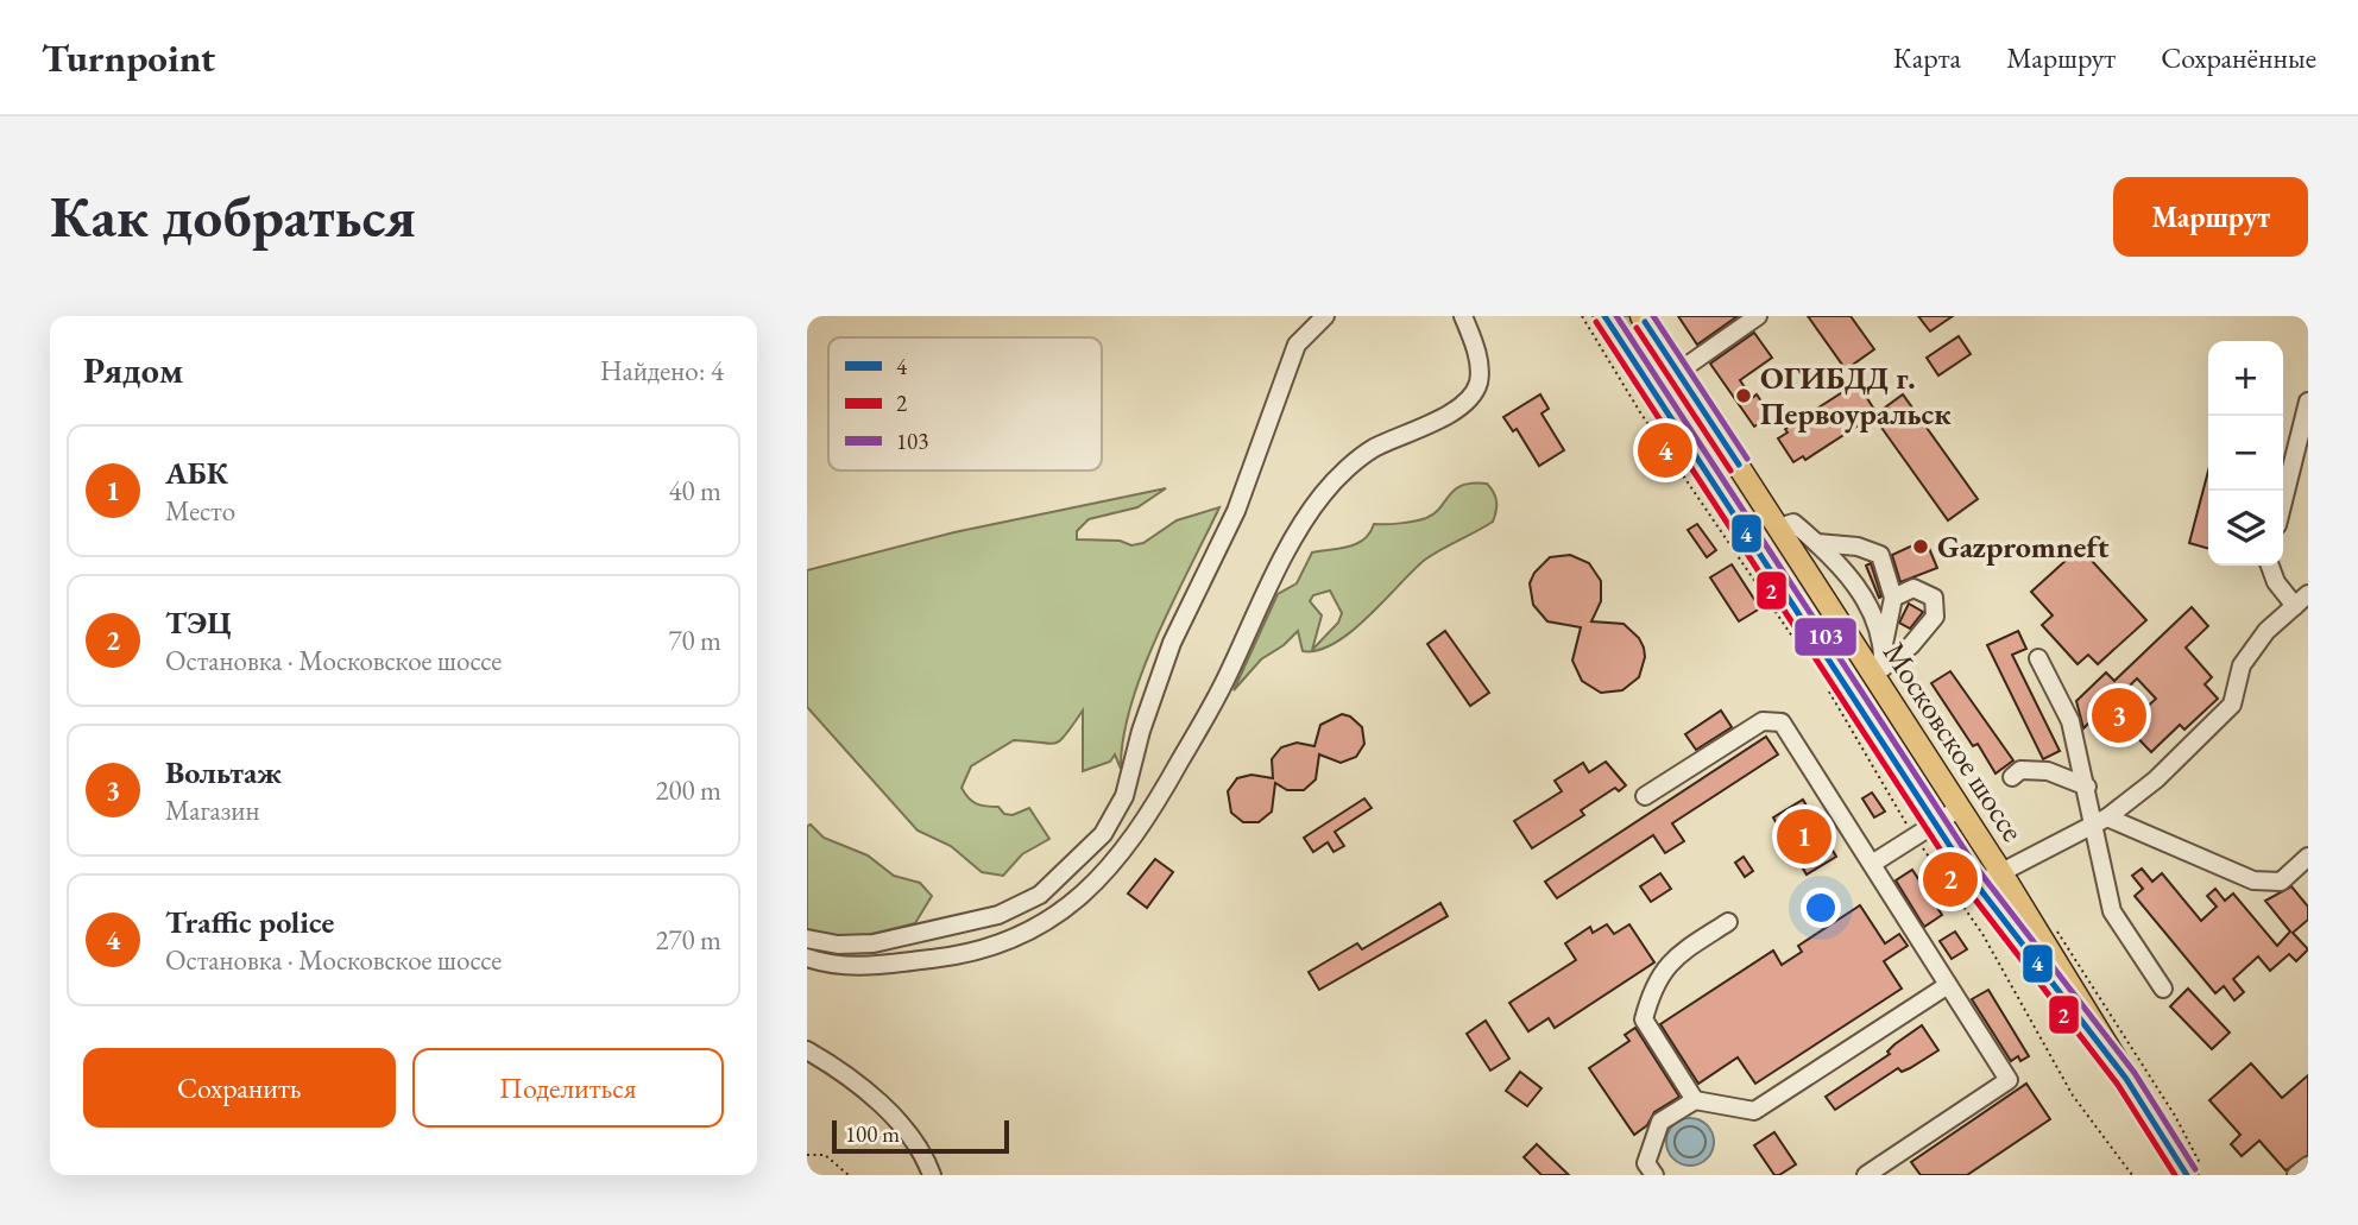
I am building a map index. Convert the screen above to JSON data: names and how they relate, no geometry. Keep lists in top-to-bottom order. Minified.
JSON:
{"streets":{"main road":["Московское шоссе"]},"places":["ОГИБДД г. Первоуральск","Gazpromneft"],"lines":["transit line 4","transit line 103","transit line 2"],"legend":["4","2","103"],"scale_bar":"100 m","page":{"header":"Turnpoint","nav":["Карта","Маршрут","Сохранённые"],"buttons":["Маршрут",["Сохранить","Поделиться"]],"title":"Как добраться","heading":["Рядом","Найдено: 4"],"map_buttons":["+","−"],"pins":["4","3","1","2"],"list":[{"mark":"1","name":"АБК","note":"Место","value":"40 m"},{"mark":"2","name":"ТЭЦ","note":"Остановка · Московское шоссе","value":"70 m"},{"mark":"3","name":"Вольтаж","note":"Магазин","value":"200 m"},{"mark":"4","name":"Traffic police","note":"Остановка · Московское шоссе","value":"270 m"}],"scale":"100 m"}}
